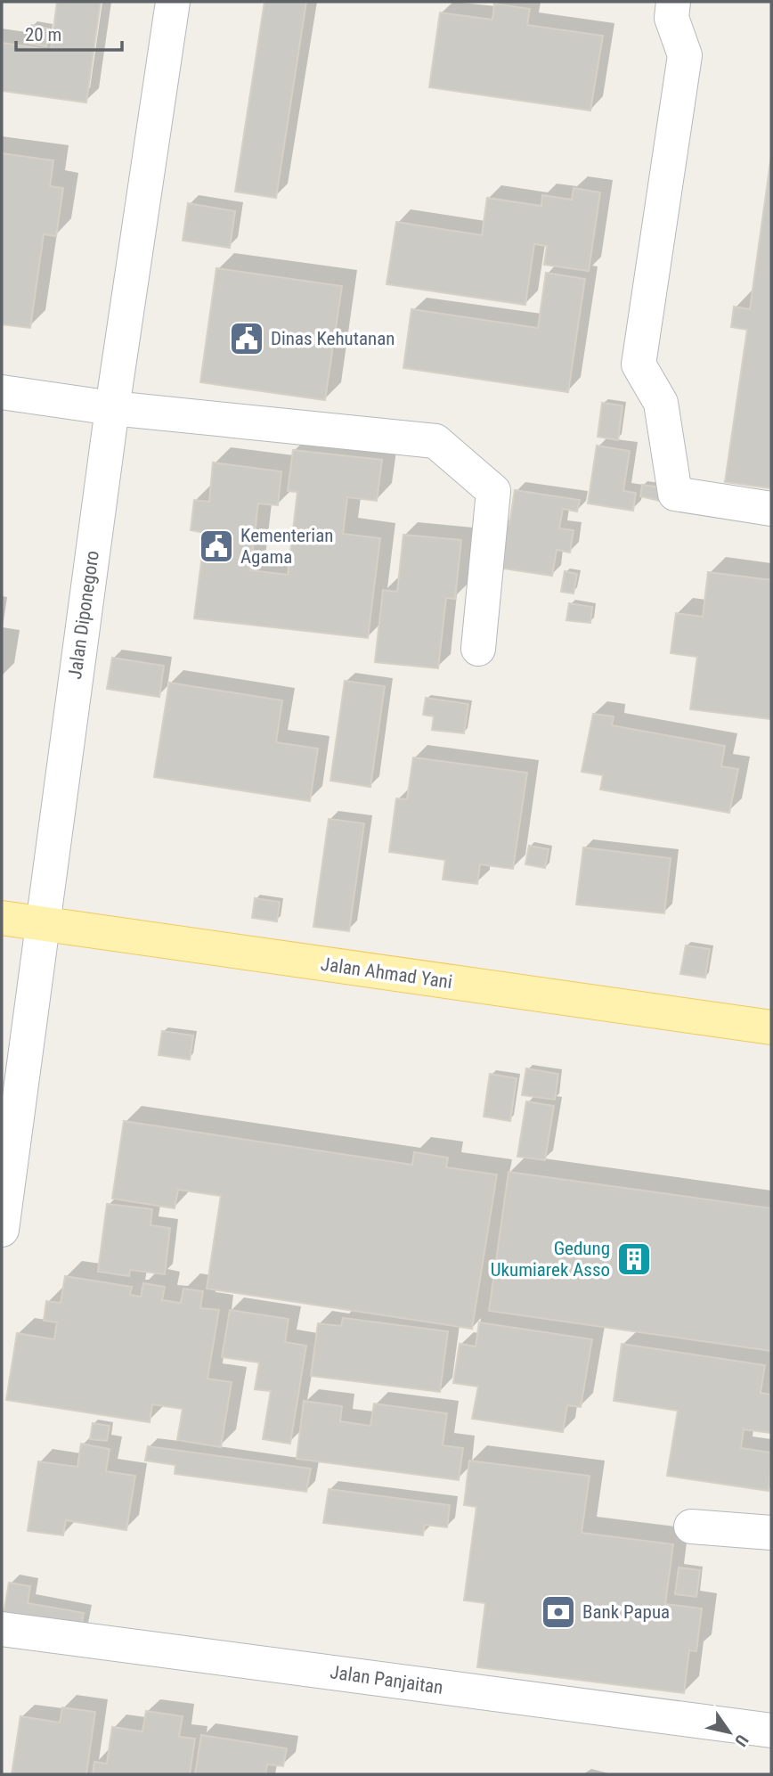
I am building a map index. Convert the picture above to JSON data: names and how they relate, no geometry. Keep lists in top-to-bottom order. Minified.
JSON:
{"streets":{"main road":["Jalan Ahmad Yani"],"street":["Jalan Diponegoro","Jalan Panjaitan"]},"crossings":[["Jalan Diponegoro","Jalan Ahmad Yani"]],"places":{"public building":["Dinas Kehutanan","Kementerian Agama"],"building":["Gedung Ukumiarek Asso"],"bank":["Bank Papua"]},"scale_bar":"20 m","north":"bottom right"}
